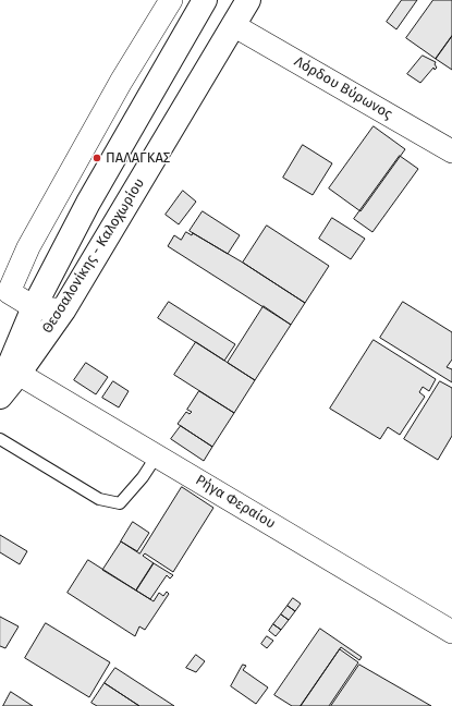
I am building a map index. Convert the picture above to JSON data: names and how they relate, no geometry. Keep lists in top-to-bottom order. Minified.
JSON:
{"streets":{"main road":["Θεσσαλονίκης - Καλοχωρίου"],"street":["Λόρδου Βύρωνος","Ρήγα Φεραίου"]},"crossings":[["Λόρδου Βύρωνος","Θεσσαλονίκης - Καλοχωρίου"],["Θεσσαλονίκης - Καλοχωρίου","Ρήγα Φεραίου"]],"places":["ΠΑΛΑΓΚΑΣ"]}
